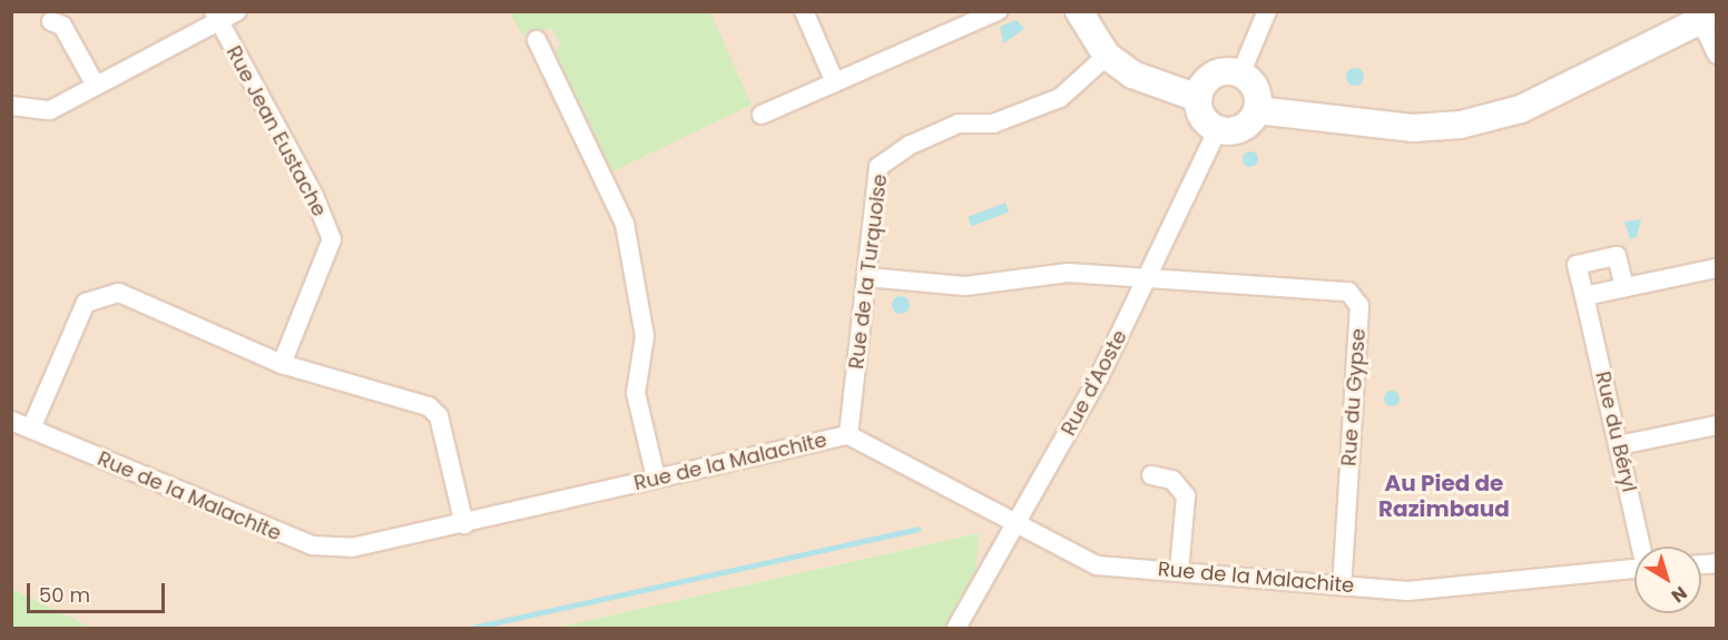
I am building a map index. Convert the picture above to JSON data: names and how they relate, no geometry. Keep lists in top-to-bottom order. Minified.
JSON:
{"streets":{"street":["Rue Jean Eustache","Rue de la Turquoise","Rue d'Aoste","Rue du Gypse","Rue du Béryl","Rue de la Malachite"]},"crossings":[["Rue de la Turquoise","Rue du Gypse"],["Rue de la Turquoise","Rue de la Malachite"],["Rue d'Aoste","Rue du Gypse"],["Rue d'Aoste","Rue de la Malachite"],["Rue du Gypse","Rue de la Malachite"]],"districts":["Au Pied de Razimbaud"],"scale_bar":"50 m","north":"bottom right"}
